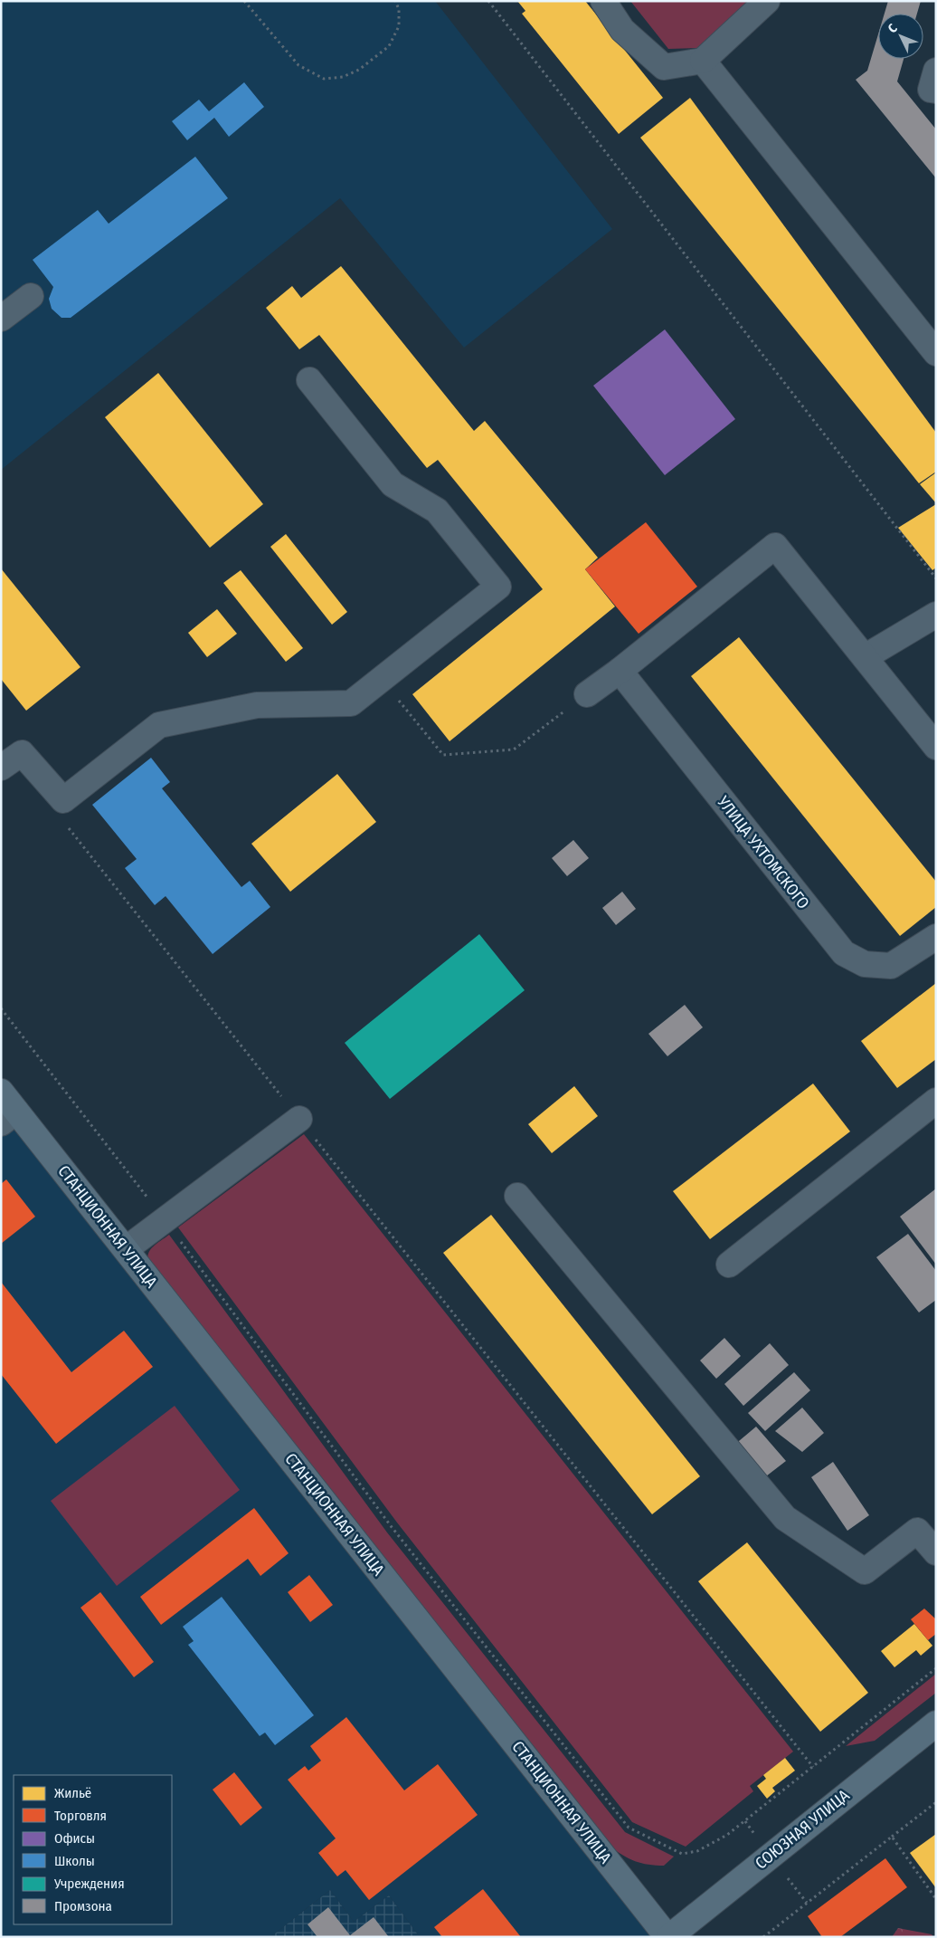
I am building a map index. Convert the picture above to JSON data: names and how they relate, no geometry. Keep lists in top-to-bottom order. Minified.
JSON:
{"streets":{"main road":["СТАНЦИОННАЯ УЛИЦА","СОЮЗНАЯ УЛИЦА"],"street":["УЛИЦА УХТОМСКОГО"]},"crossings":[["СТАНЦИОННАЯ УЛИЦА","СОЮЗНАЯ УЛИЦА"]],"legend":["Жильё","Торговля","Офисы","Школы","Учреждения","Промзона"],"north":"top left"}
